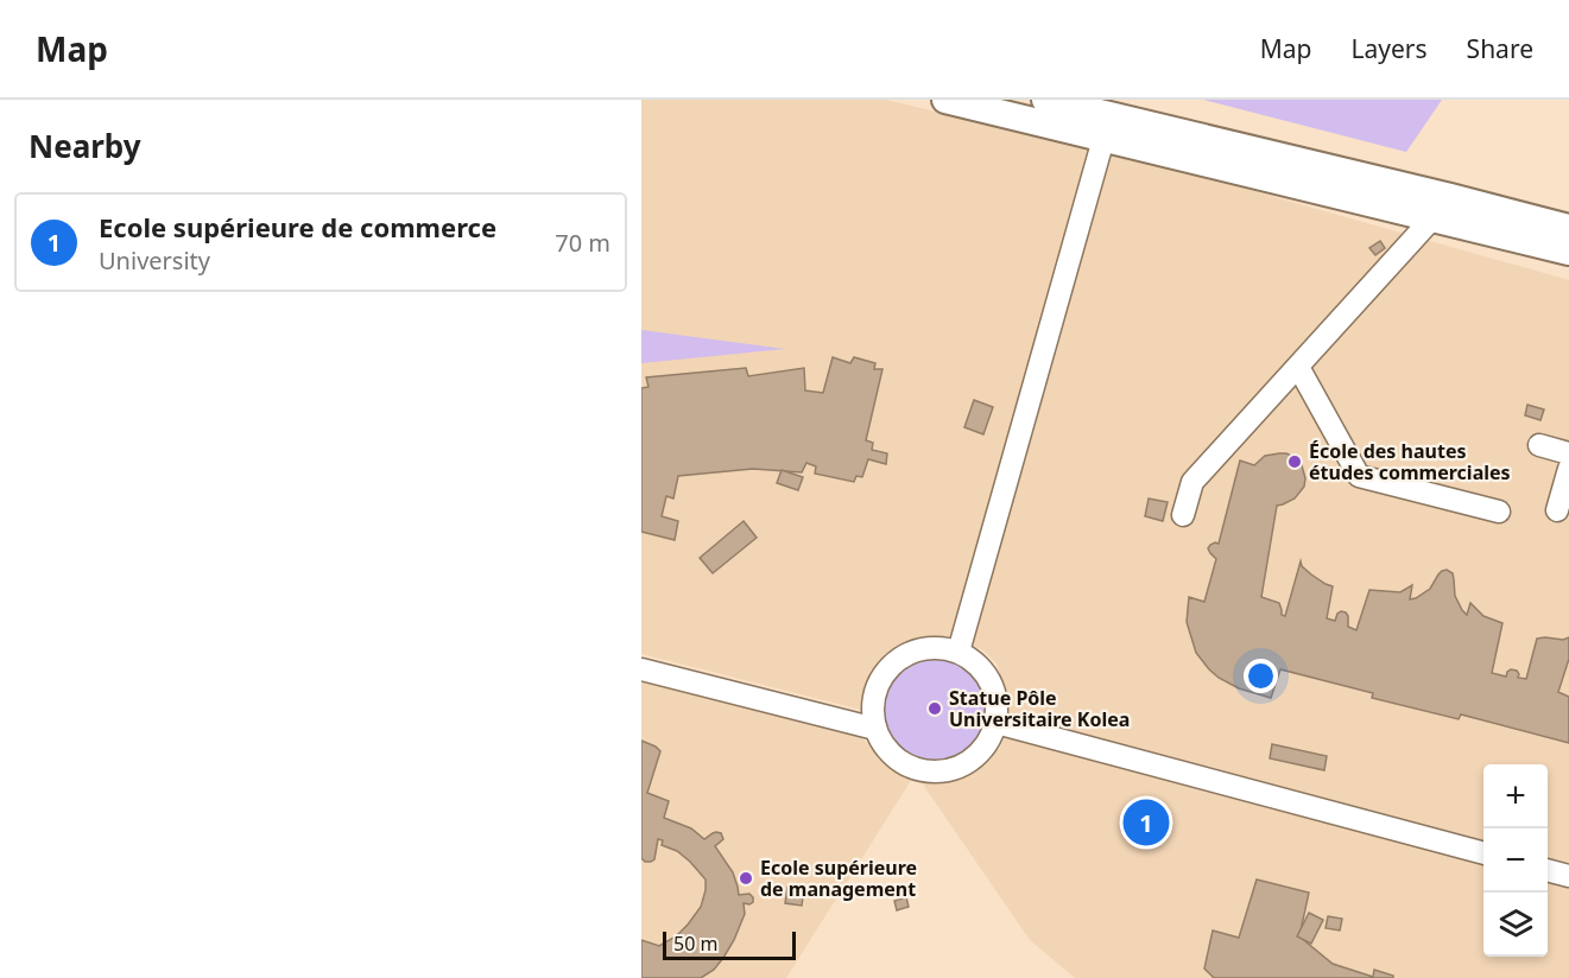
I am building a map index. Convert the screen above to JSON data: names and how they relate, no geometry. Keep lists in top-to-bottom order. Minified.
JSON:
{"places":["École des hautes études commerciales","Statue Pôle Universitaire Kolea","Ecole supérieure de management"],"scale_bar":"50 m","page":{"header":"Map","nav":["Map","Layers","Share"],"heading":"Nearby","list":[{"mark":"1","name":"Ecole supérieure de commerce","note":"University","value":"70 m"}],"map_buttons":["+","−"],"pins":"1","scale":"50 m"}}
